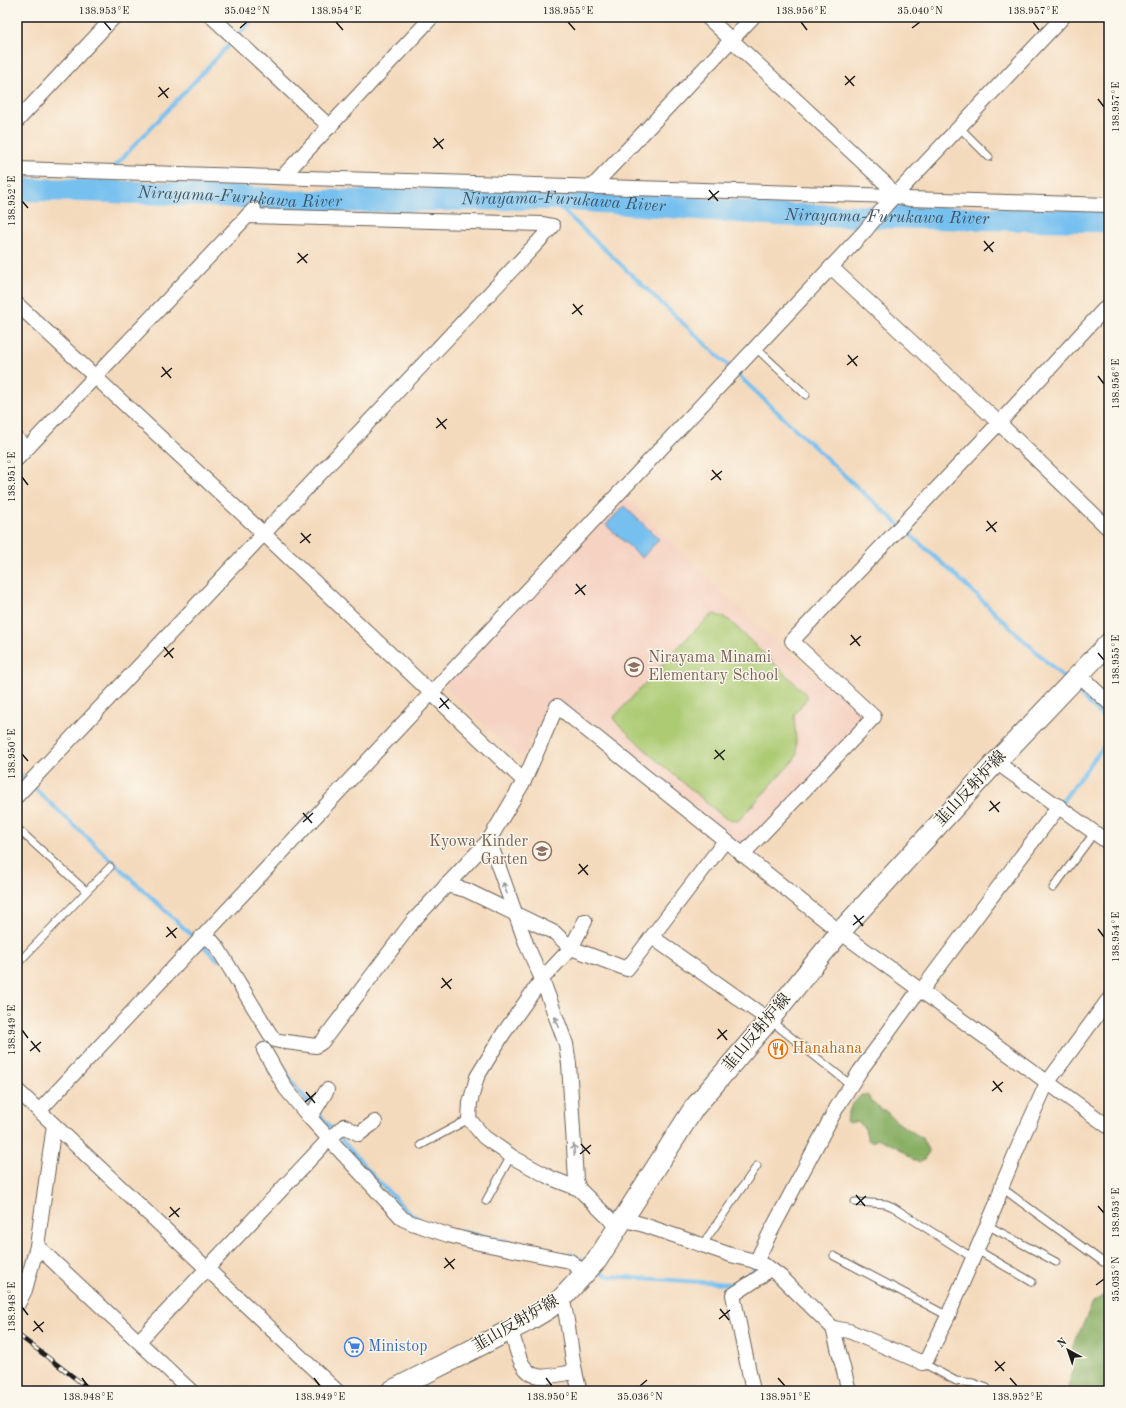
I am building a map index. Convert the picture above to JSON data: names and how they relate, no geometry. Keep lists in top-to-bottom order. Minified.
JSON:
{"streets":{"main road":["韮山反射炉線"]},"water":["Nirayama-Furukawa River"],"places":{"school or university":["Nirayama Minami Elementary School","Kyowa Kinder Garten"],"restaurant":["Hanahana"],"supermarket":["Ministop"]},"north":"top left","coordinates":["138.953°E","35.042°N","138.954°E","138.955°E","138.956°E","35.040°N","138.957°E","138.952°E","138.951°E","138.950°E","138.949°E","35.035°N","138.948°E","35.036°N"]}
